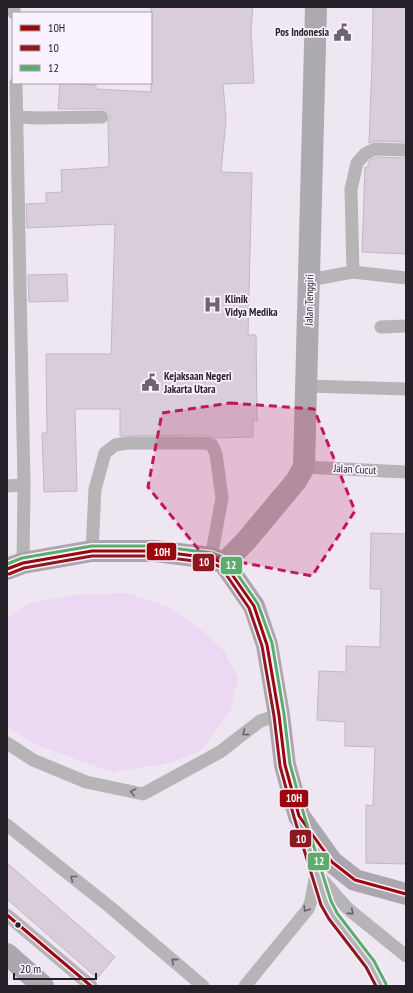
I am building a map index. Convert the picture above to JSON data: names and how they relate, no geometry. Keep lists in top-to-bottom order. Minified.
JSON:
{"streets":{"street":["Jalan Tenggiri"],"lane":["Jalan Cucut"]},"crossings":[["Jalan Tenggiri","Jalan Cucut"]],"places":{"public building":["Pos Indonesia","Kejaksaan Negeri Jakarta Utara"],"hospital":["Klinik Vidya Medika"]},"lines":["transit line 12","transit line 10H","transit line 10"],"legend":["10H","10","12"],"scale_bar":"20 m"}
